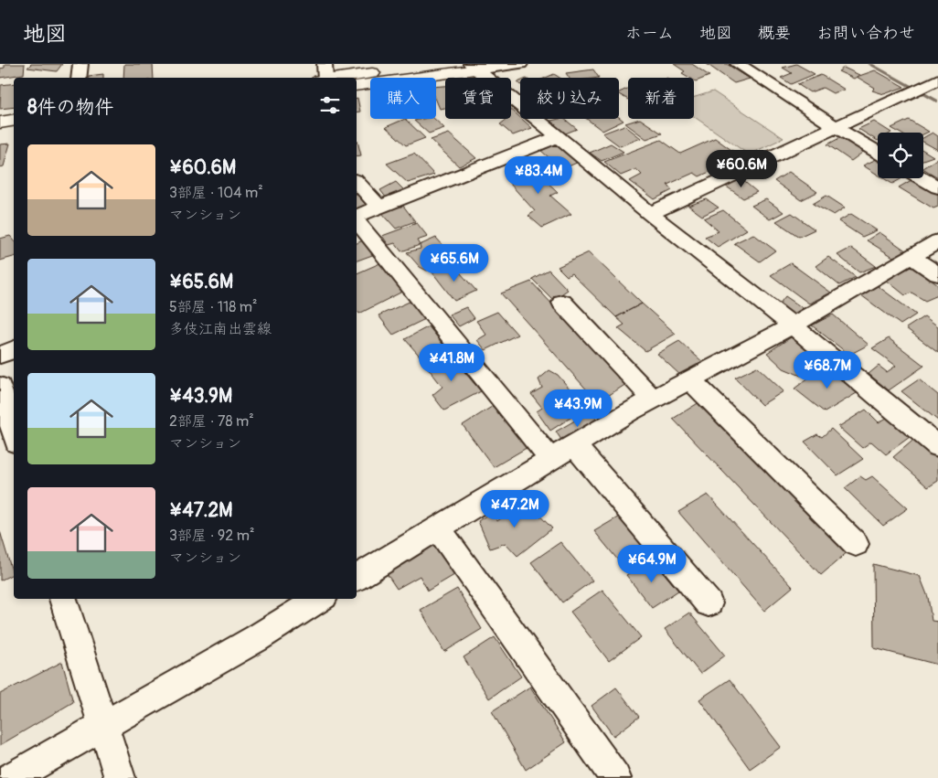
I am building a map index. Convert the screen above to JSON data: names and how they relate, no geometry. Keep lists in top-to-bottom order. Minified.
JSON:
{"page":{"header":"地図","nav":["ホーム","地図","概要","お問い合わせ"],"chip":["購入","賃貸","絞り込み","新着"],"heading":"8件の物件","list":[{"name":"¥60.6M","note":"3部屋 · 104 m² · マンション"},{"name":"¥65.6M","note":"5部屋 · 118 m² · 多伎江南出雲線"},{"name":"¥43.9M","note":"2部屋 · 78 m² · マンション"},{"name":"¥47.2M","note":"3部屋 · 92 m² · マンション"}],"price":["¥60.6M","¥83.4M","¥65.6M","¥41.8M","¥68.7M","¥43.9M","¥47.2M","¥64.9M"]}}
